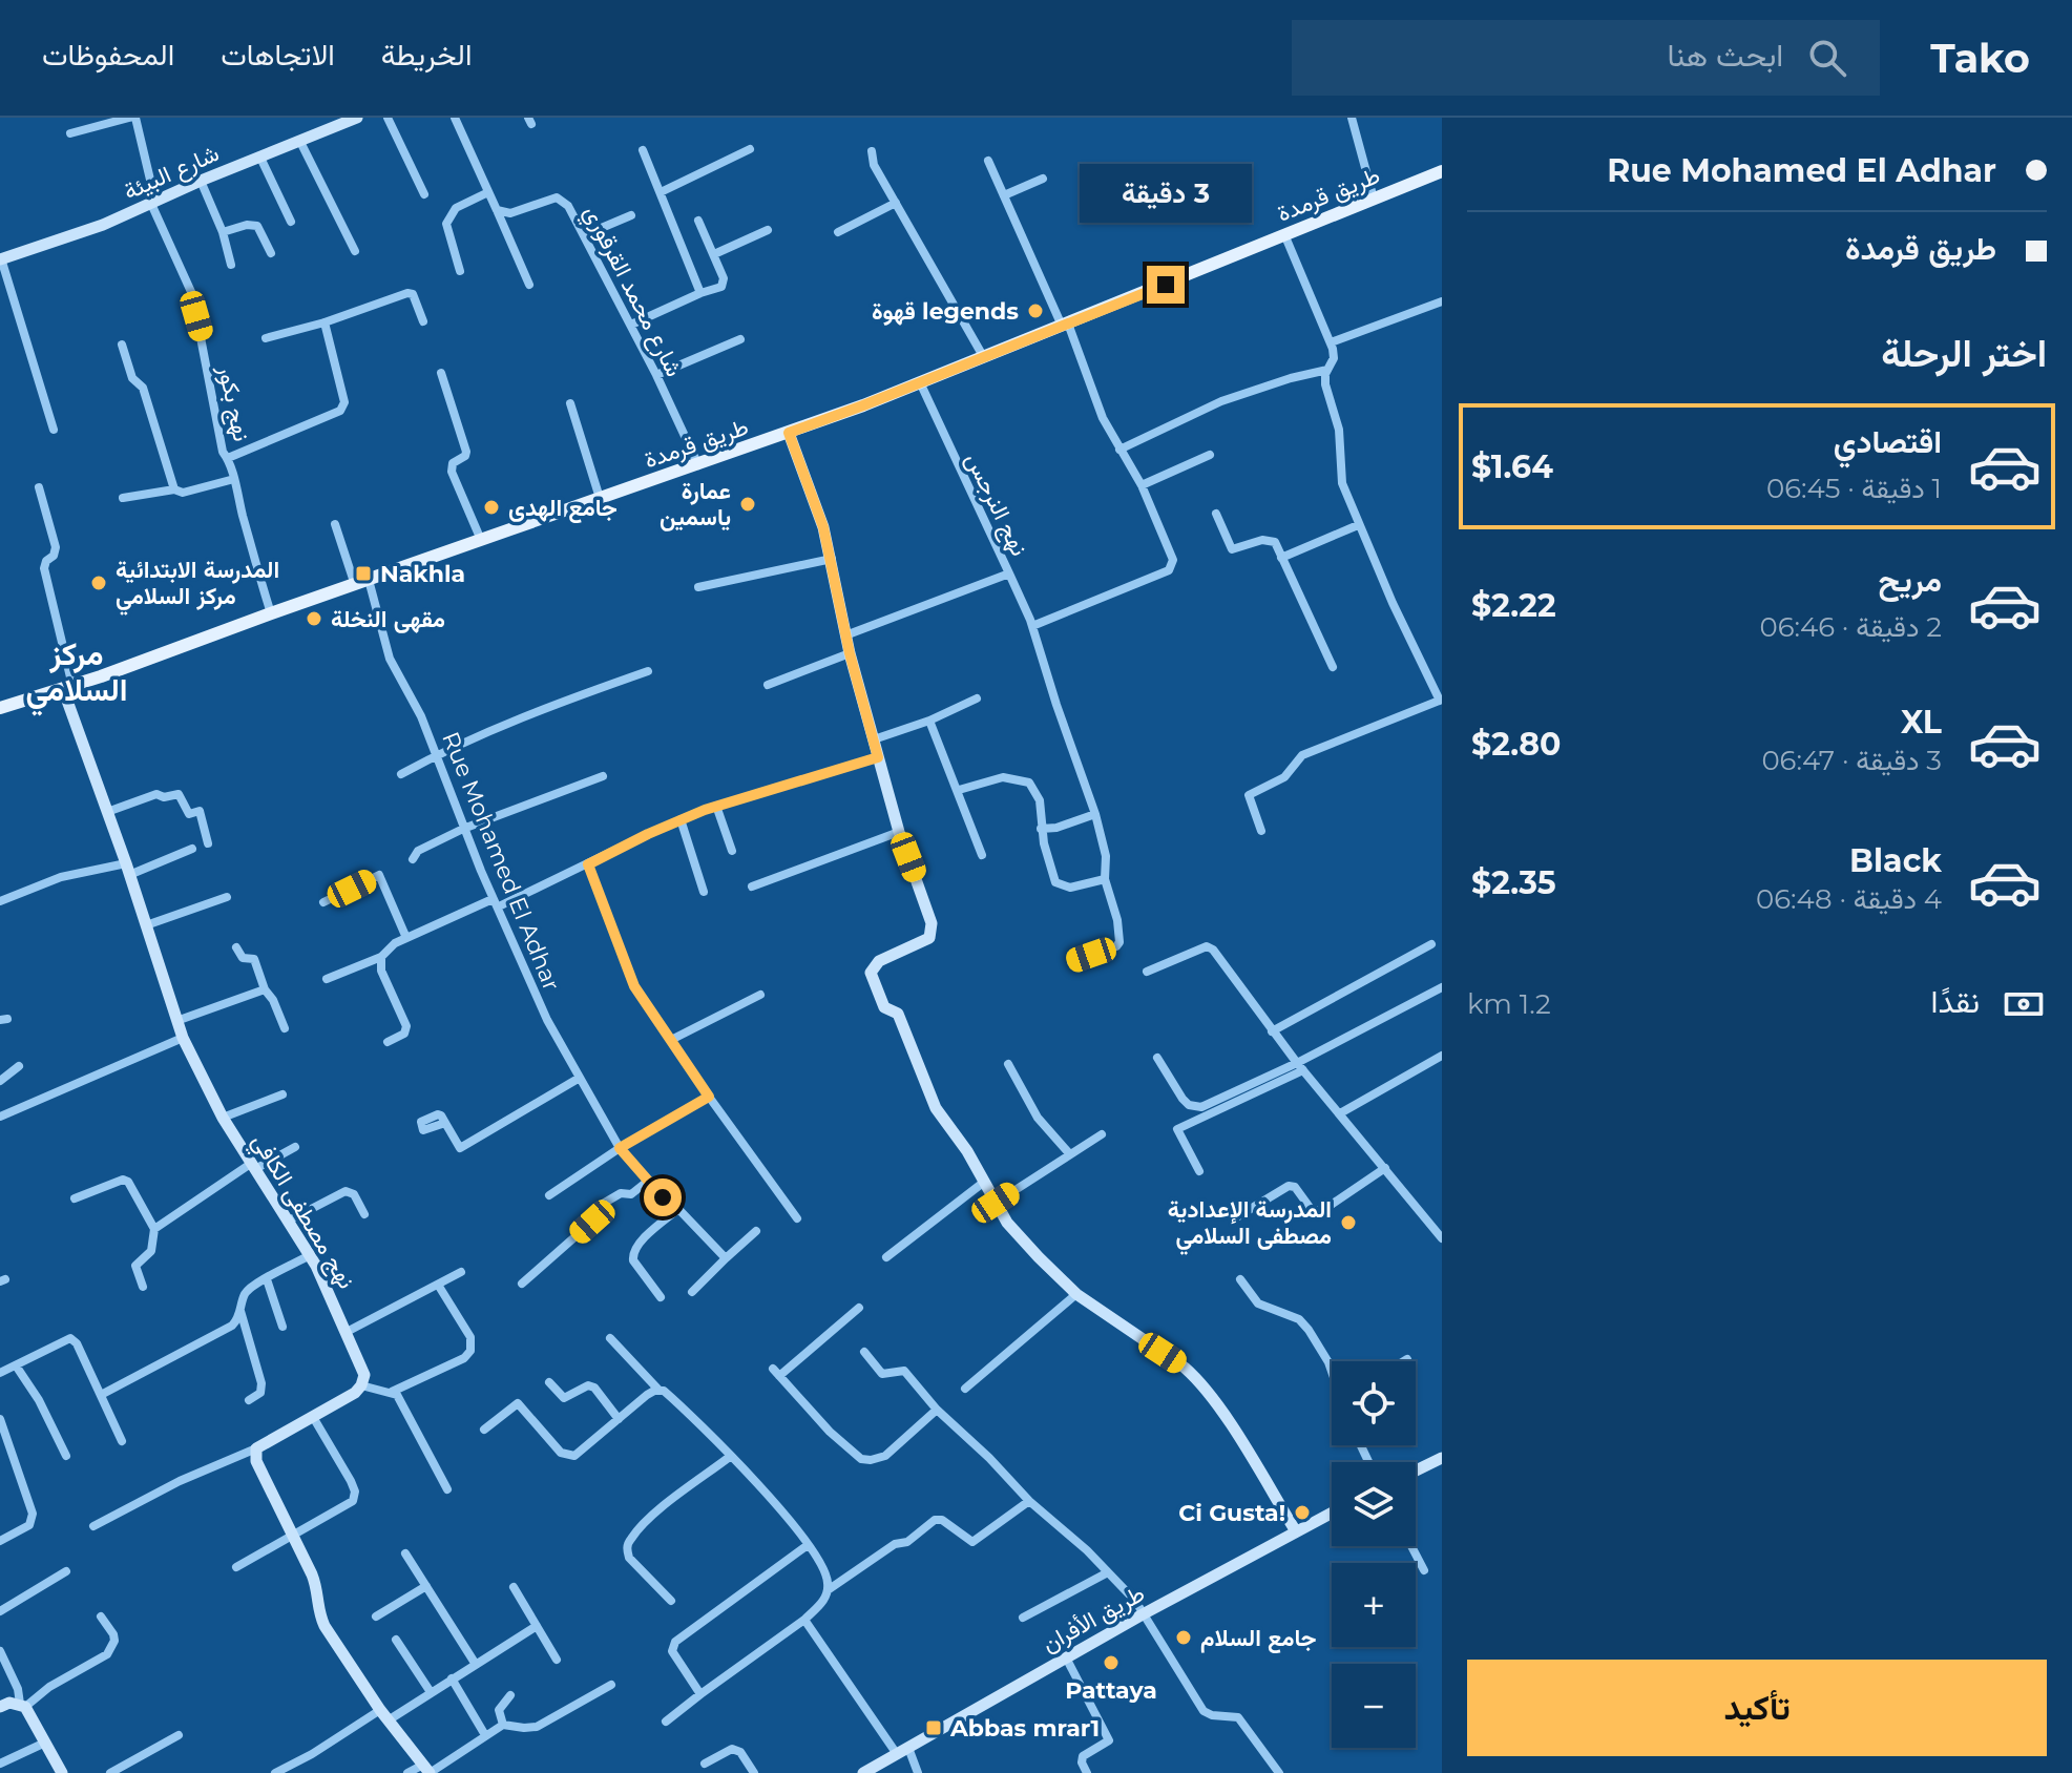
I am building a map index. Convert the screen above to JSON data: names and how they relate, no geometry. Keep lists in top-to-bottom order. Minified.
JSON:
{"streets":{"main road":["طريق قرمدة"],"street":["شارع البيئة","شارع محمد القرقوري","نهج بكور","نهج النرجس","Rue Mohamed El Adhar","نهج مصطفى الكافي","طريق الأفران"]},"crossings":[["شارع البيئة","نهج بكور"],["طريق قرمدة","شارع محمد القرقوري"],["طريق قرمدة","نهج بكور"],["طريق قرمدة","نهج النرجس"],["طريق قرمدة","Rue Mohamed El Adhar"],["طريق قرمدة","نهج مصطفى الكافي"]],"districts":["مركز السلامي"],"places":{"other":["قهوة legends","عمارة ياسمين","جامع الهدى","المدرسة الابتدائية مركز السلامي","مقهى النخلة","المدرسة الإعدادية مصطفى السلامي","Ci Gusta!","جامع السلام","Pattaya"],"transit":["Nakhla","Abbas mrar1"]},"page":{"header":"Tako","search":"ابحث هنا","nav":["الخريطة","الاتجاهات","المحفوظات"],"banner":["Rue Mohamed El Adhar","طريق قرمدة"],"bubble":"3 دقيقة","heading":"اختر الرحلة","list":[{"name":"اقتصادي","note":"1 دقيقة · 06:45","value":"$1.64"},{"name":"مريح","note":"2 دقيقة · 06:46","value":"$2.22"},{"name":"XL","note":"3 دقيقة · 06:47","value":"$2.80"},{"name":"Black","note":"4 دقيقة · 06:48","value":"$2.35"}],"pay":["نقدًا","1.2 km"],"map_buttons":["+","−"],"buttons":"تأكيد"}}
